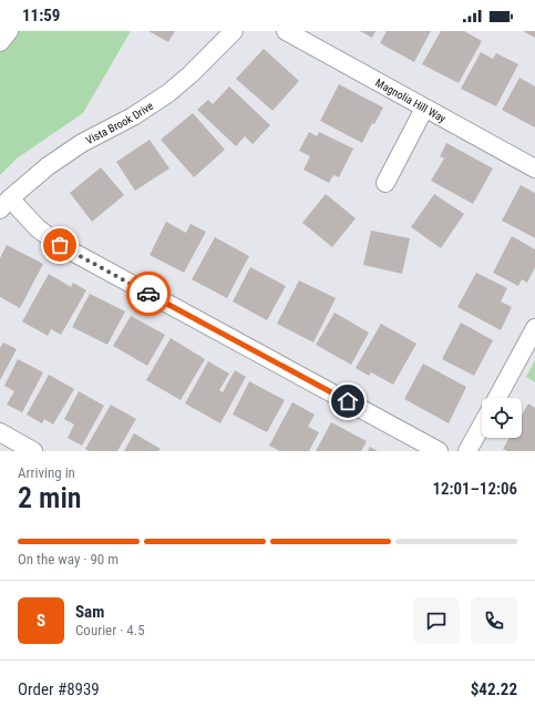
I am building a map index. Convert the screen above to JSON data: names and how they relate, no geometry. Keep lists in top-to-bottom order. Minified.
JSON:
{"streets":{"street":["Magnolia Hill Way","Vista Brook Drive"]},"page":{"status":"11:59","heading":["2 min","Arriving in","12:01–12:06"],"panel":["Sam","Courier · 4.5","Order #8939","$42.22"],"bar":"On the way · 90 m","round":"S"}}
